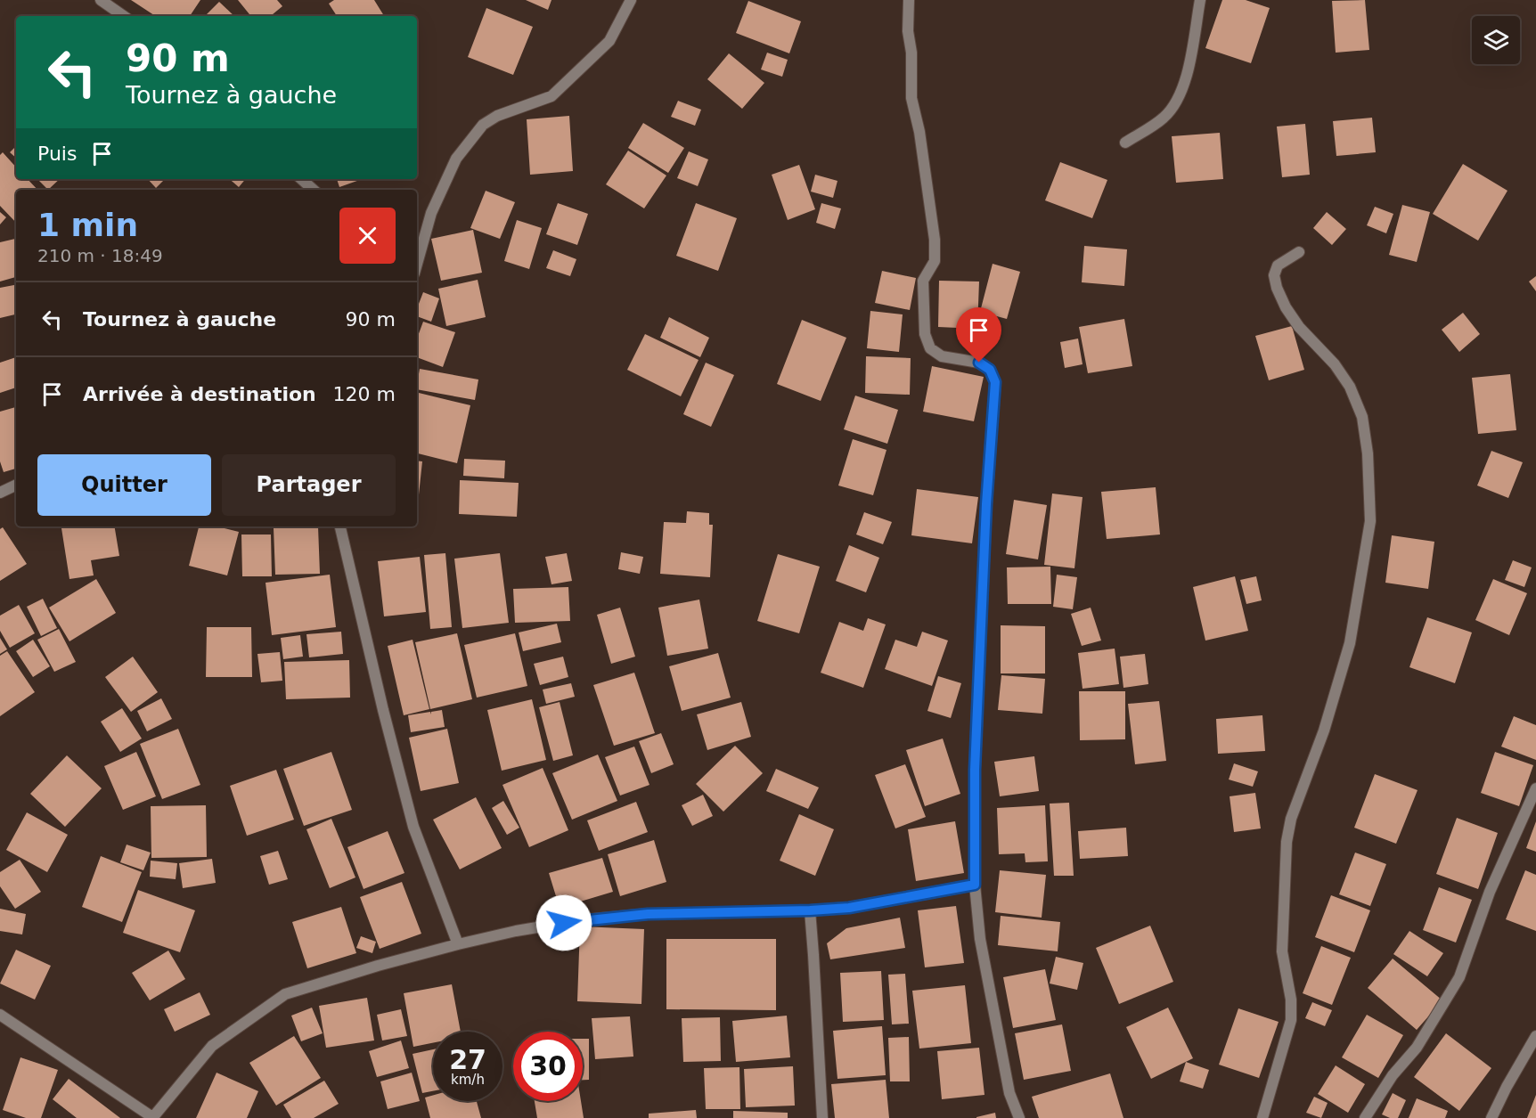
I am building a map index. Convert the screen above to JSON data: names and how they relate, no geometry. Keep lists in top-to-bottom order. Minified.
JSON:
{"page":{"turn":["90 m","Tournez à gauche"],"then":"Puis","heading":["1 min","210 m · 18:49"],"list":[{"name":"Tournez à gauche","value":"90 m"},{"name":"Arrivée à destination","value":"120 m"}],"buttons":["Quitter","Partager"],"speed":"27 km/h","limit":"30"}}
